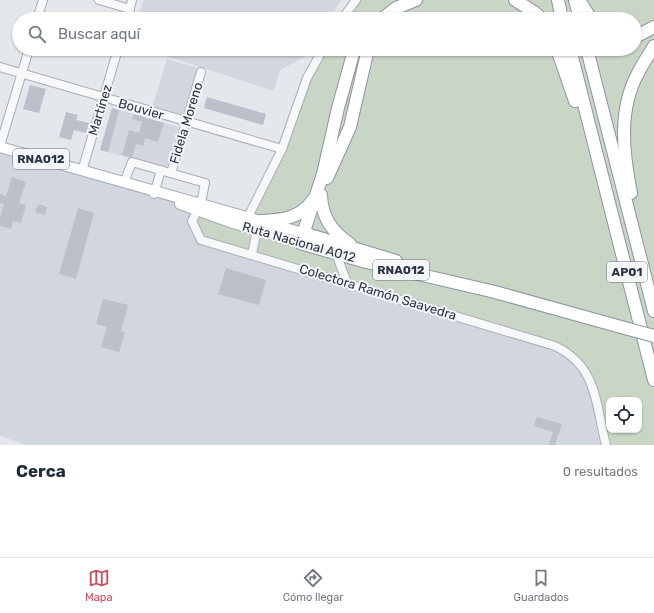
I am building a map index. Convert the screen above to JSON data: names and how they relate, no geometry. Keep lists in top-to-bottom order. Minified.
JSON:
{"streets":{"highway":["RNA012","Ruta Nacional A012","AP01"],"street":["Bouvier","Martínez","Fidela Moreno","Colectora Ramón Saavedra"]},"crossings":[["Bouvier","Martínez"],["Bouvier","Fidela Moreno"],["Martínez","Ruta Nacional A012"],["RNA012","Ruta Nacional A012"],["Ruta Nacional A012","Colectora Ramón Saavedra"]],"page":{"search":"Buscar aquí","heading":["Cerca","0 resultados"],"nav":["Mapa","Cómo llegar","Guardados"]}}
